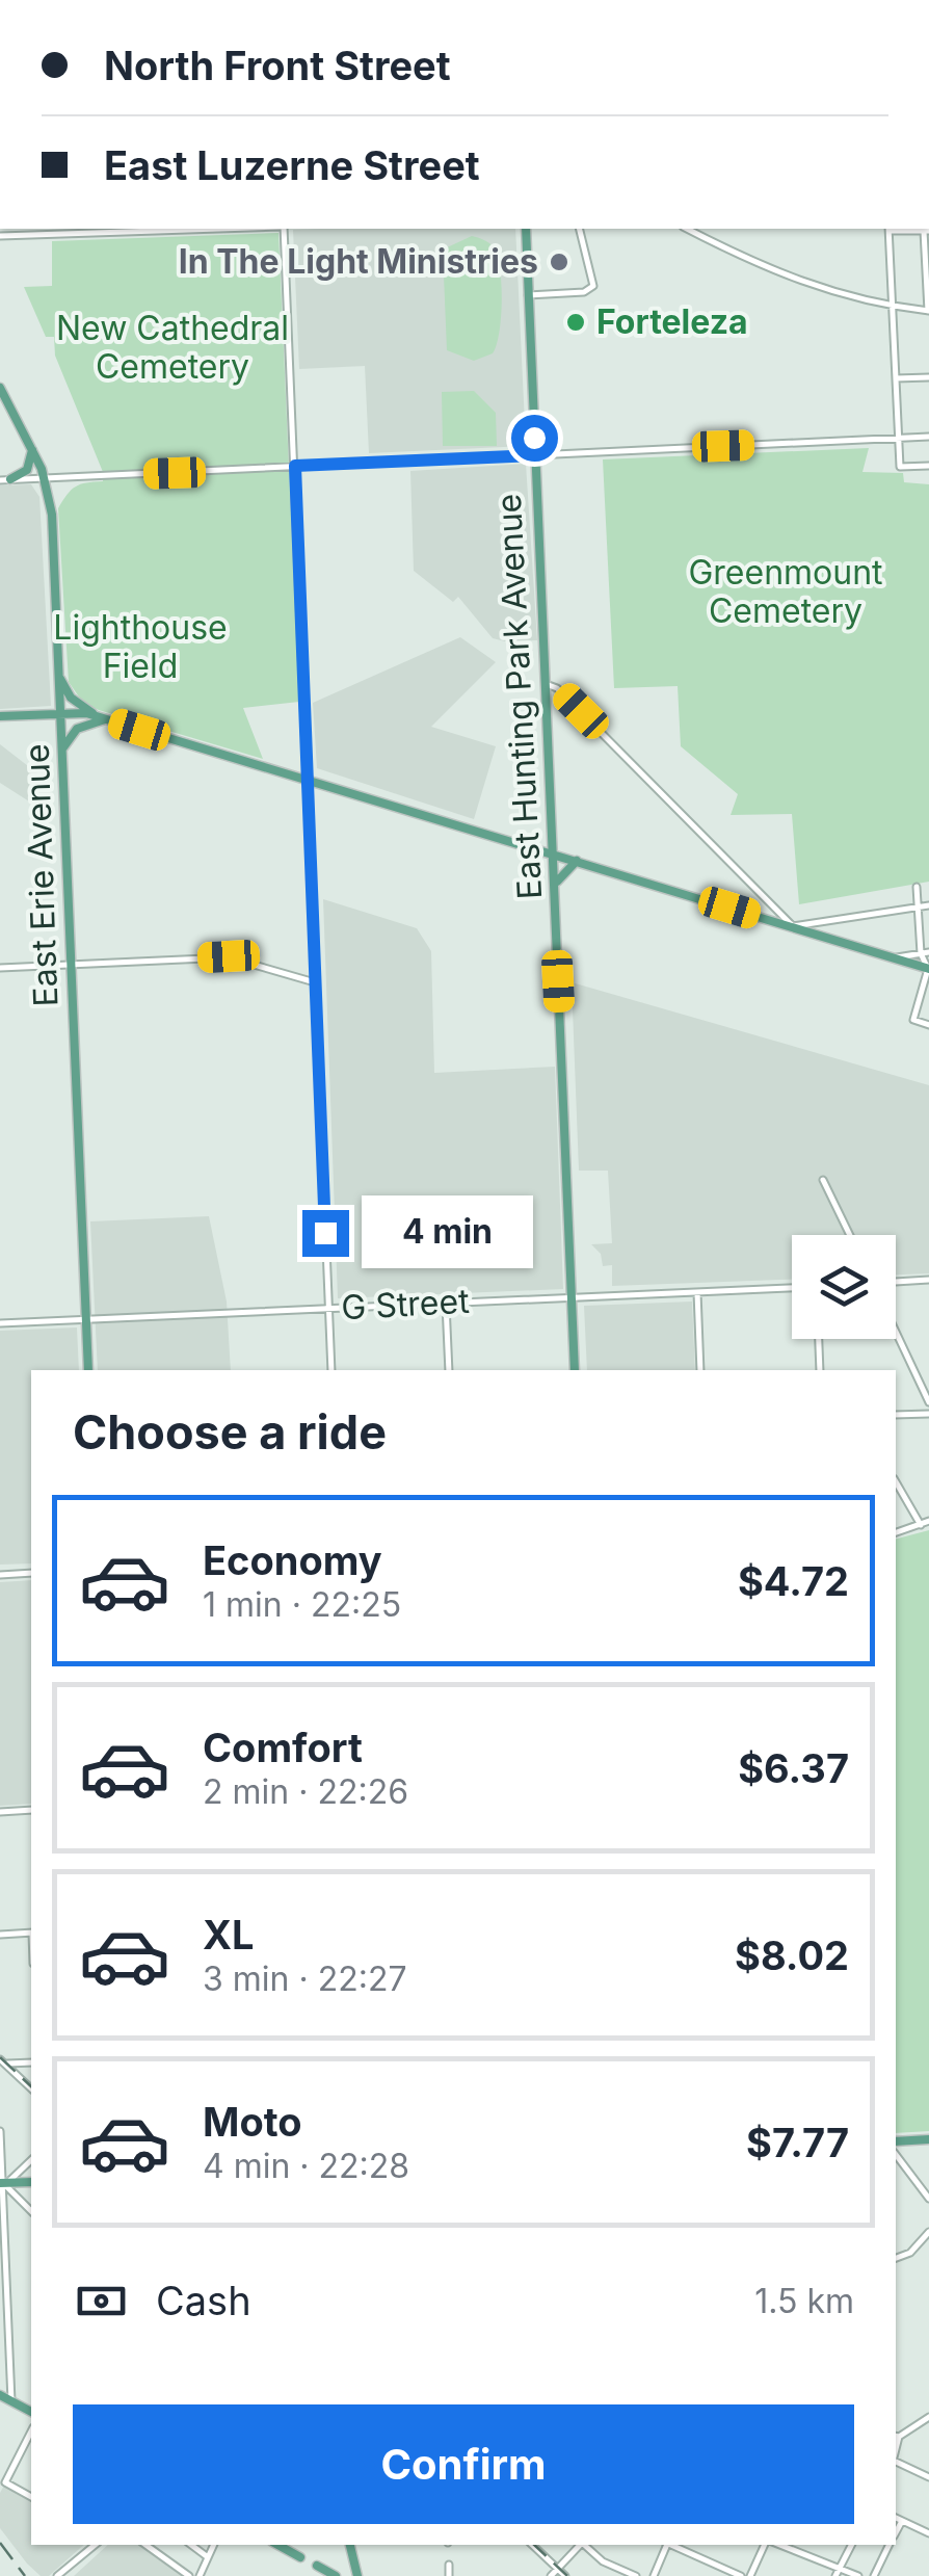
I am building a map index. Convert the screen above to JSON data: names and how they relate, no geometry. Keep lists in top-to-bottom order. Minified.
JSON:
{"streets":{"main road":["East Hunting Park Avenue","East Erie Avenue"],"street":["G Street"]},"crossings":[["East Hunting Park Avenue","G Street"],["East Erie Avenue","G Street"]],"parks":["New Cathedral Cemetery","Greenmount Cemetery","Lighthouse Field"],"places":["In The Light Ministries","Forteleza"],"page":{"banner":["North Front Street","East Luzerne Street"],"bubble":"4 min","heading":"Choose a ride","list":[{"name":"Economy","note":"1 min · 22:25","value":"$4.72"},{"name":"Comfort","note":"2 min · 22:26","value":"$6.37"},{"name":"XL","note":"3 min · 22:27","value":"$8.02"},{"name":"Moto","note":"4 min · 22:28","value":"$7.77"}],"pay":["Cash","1.5 km"],"buttons":"Confirm"}}
